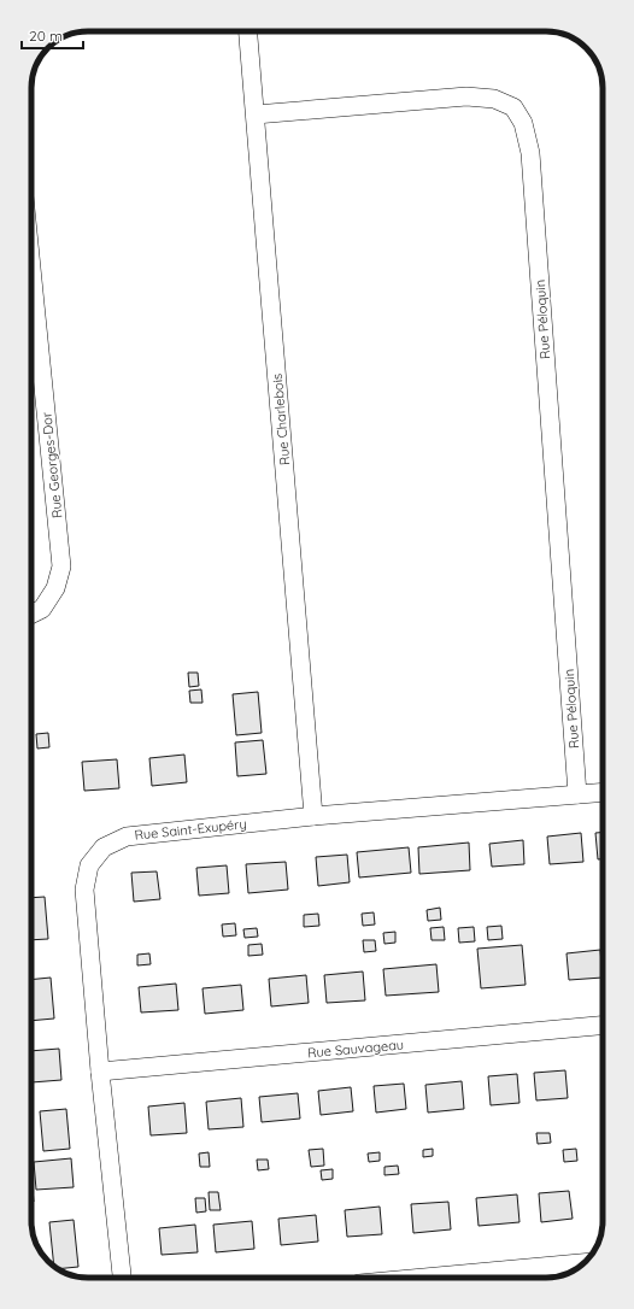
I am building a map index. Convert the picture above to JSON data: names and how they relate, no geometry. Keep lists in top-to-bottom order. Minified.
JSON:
{"streets":{"street":["Rue Péloquin","Rue Charlebois","Rue Georges-Dor","Rue Saint-Exupéry","Rue Sauvageau"]},"crossings":[["Rue Péloquin","Rue Charlebois"],["Rue Péloquin","Rue Saint-Exupéry"],["Rue Charlebois","Rue Saint-Exupéry"],["Rue Saint-Exupéry","Rue Sauvageau"]],"scale_bar":"20 m"}
